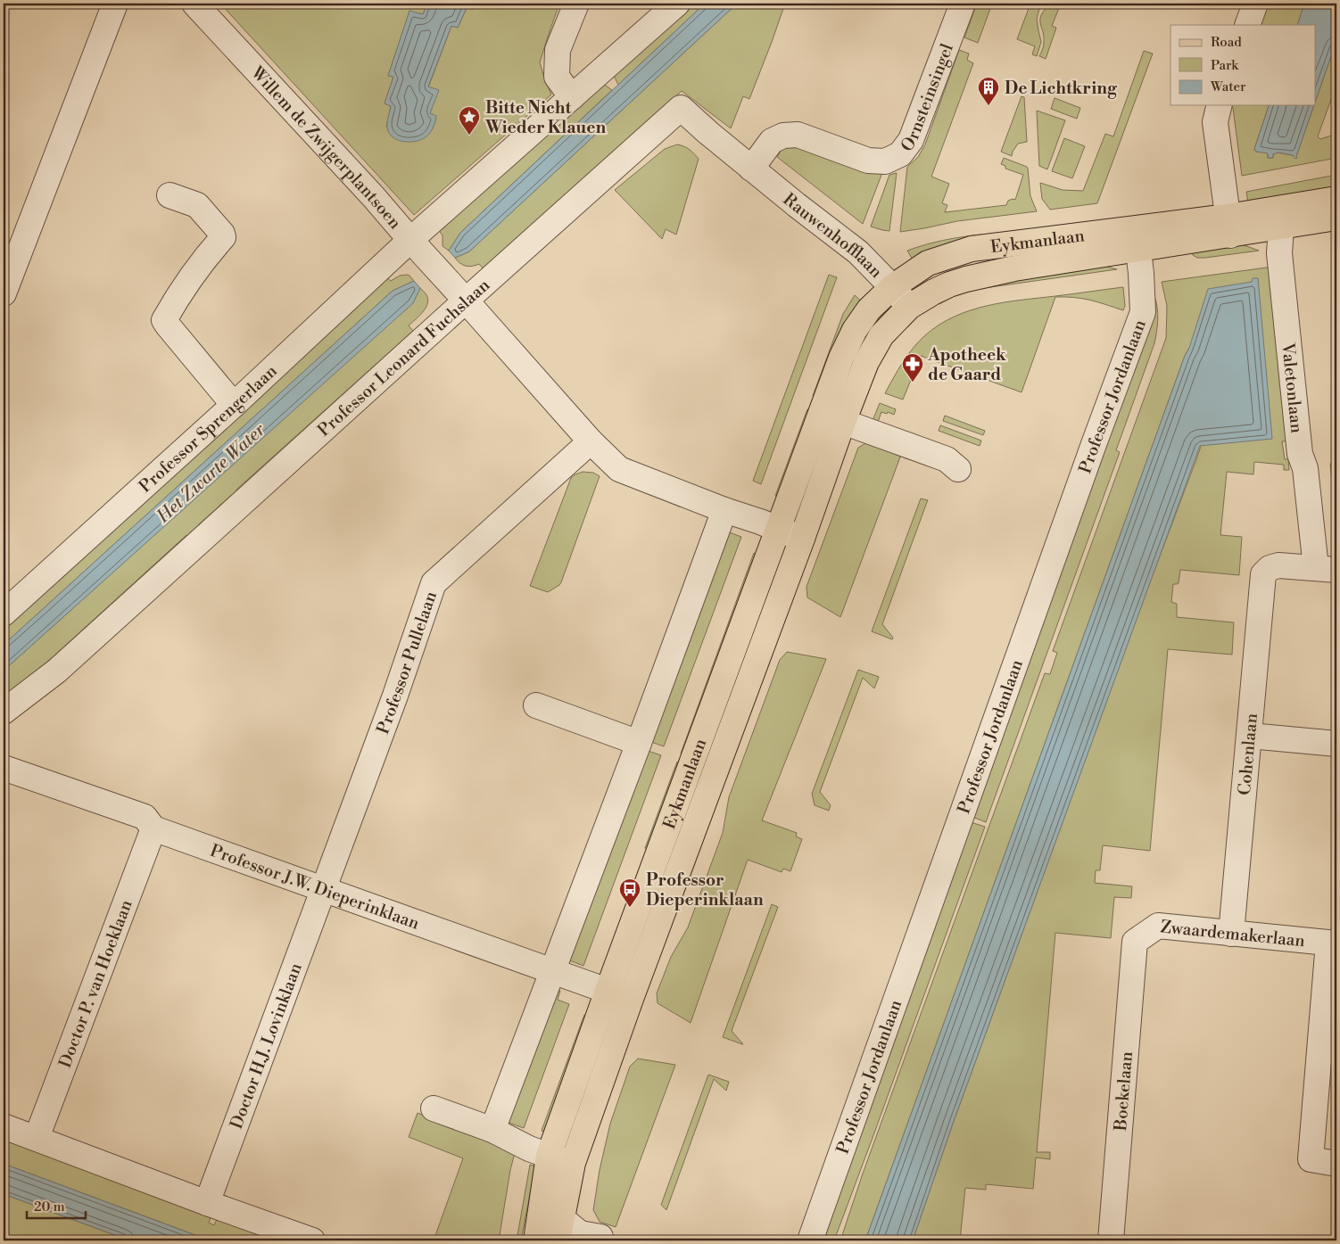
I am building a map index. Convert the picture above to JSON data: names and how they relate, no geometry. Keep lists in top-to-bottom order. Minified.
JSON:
{"streets":{"main road":["Eykmanlaan"],"street":["Ornsteinsingel","Willem de Zwijgerplantsoen","Rauwenhofflaan","Professor Leonard Fuchslaan","Valetonlaan","Professor Jordanlaan","Professor Sprengerlaan","Professor Pullelaan","Cohenlaan","Professor J.W. Dieperinklaan","Zwaardemakerlaan","Doctor P. van Hoeklaan","Doctor H.J. Lovinklaan","Boekelaan"]},"crossings":[["Ornsteinsingel","Rauwenhofflaan"],["Ornsteinsingel","Professor Leonard Fuchslaan"],["Willem de Zwijgerplantsoen","Eykmanlaan"],["Willem de Zwijgerplantsoen","Professor Leonard Fuchslaan"],["Willem de Zwijgerplantsoen","Professor Sprengerlaan"],["Willem de Zwijgerplantsoen","Professor Pullelaan"],["Rauwenhofflaan","Eykmanlaan"],["Rauwenhofflaan","Professor Leonard Fuchslaan"],["Eykmanlaan","Valetonlaan"],["Eykmanlaan","Professor Jordanlaan"],["Eykmanlaan","Professor J.W. Dieperinklaan"],["Valetonlaan","Cohenlaan"],["Professor Pullelaan","Professor J.W. Dieperinklaan"],["Professor Pullelaan","Doctor H.J. Lovinklaan"],["Cohenlaan","Zwaardemakerlaan"],["Professor J.W. Dieperinklaan","Doctor P. van Hoeklaan"],["Professor J.W. Dieperinklaan","Doctor H.J. Lovinklaan"],["Zwaardemakerlaan","Boekelaan"]],"water":["Het Zwarte Water"],"places":{"building":["De Lichtkring"],"place":["Bitte Nicht Wieder Klauen"],"pharmacy":["Apotheek de Gaard"],"bus stop":["Professor Dieperinklaan"]},"legend":["Road","Park","Water"],"scale_bar":"20 m"}
